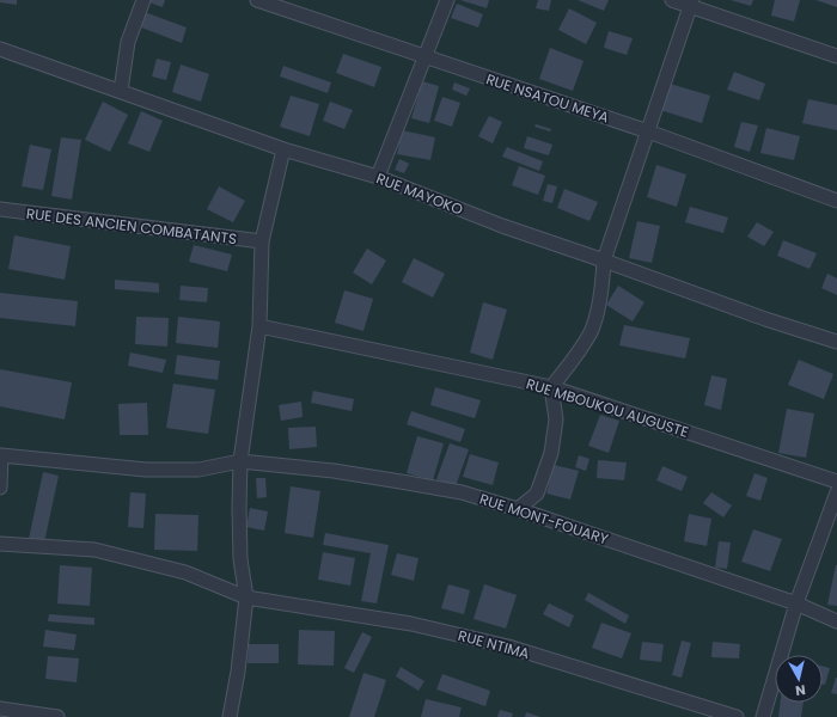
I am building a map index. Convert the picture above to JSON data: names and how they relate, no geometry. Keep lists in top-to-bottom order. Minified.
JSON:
{"streets":{"street":["RUE NSATOU MEYA","RUE MAYOKO","RUE DES ANCIEN COMBATANTS","RUE MBOUKOU AUGUSTE","RUE MONT-FOUARY","RUE NTIMA"]},"north":"bottom"}
